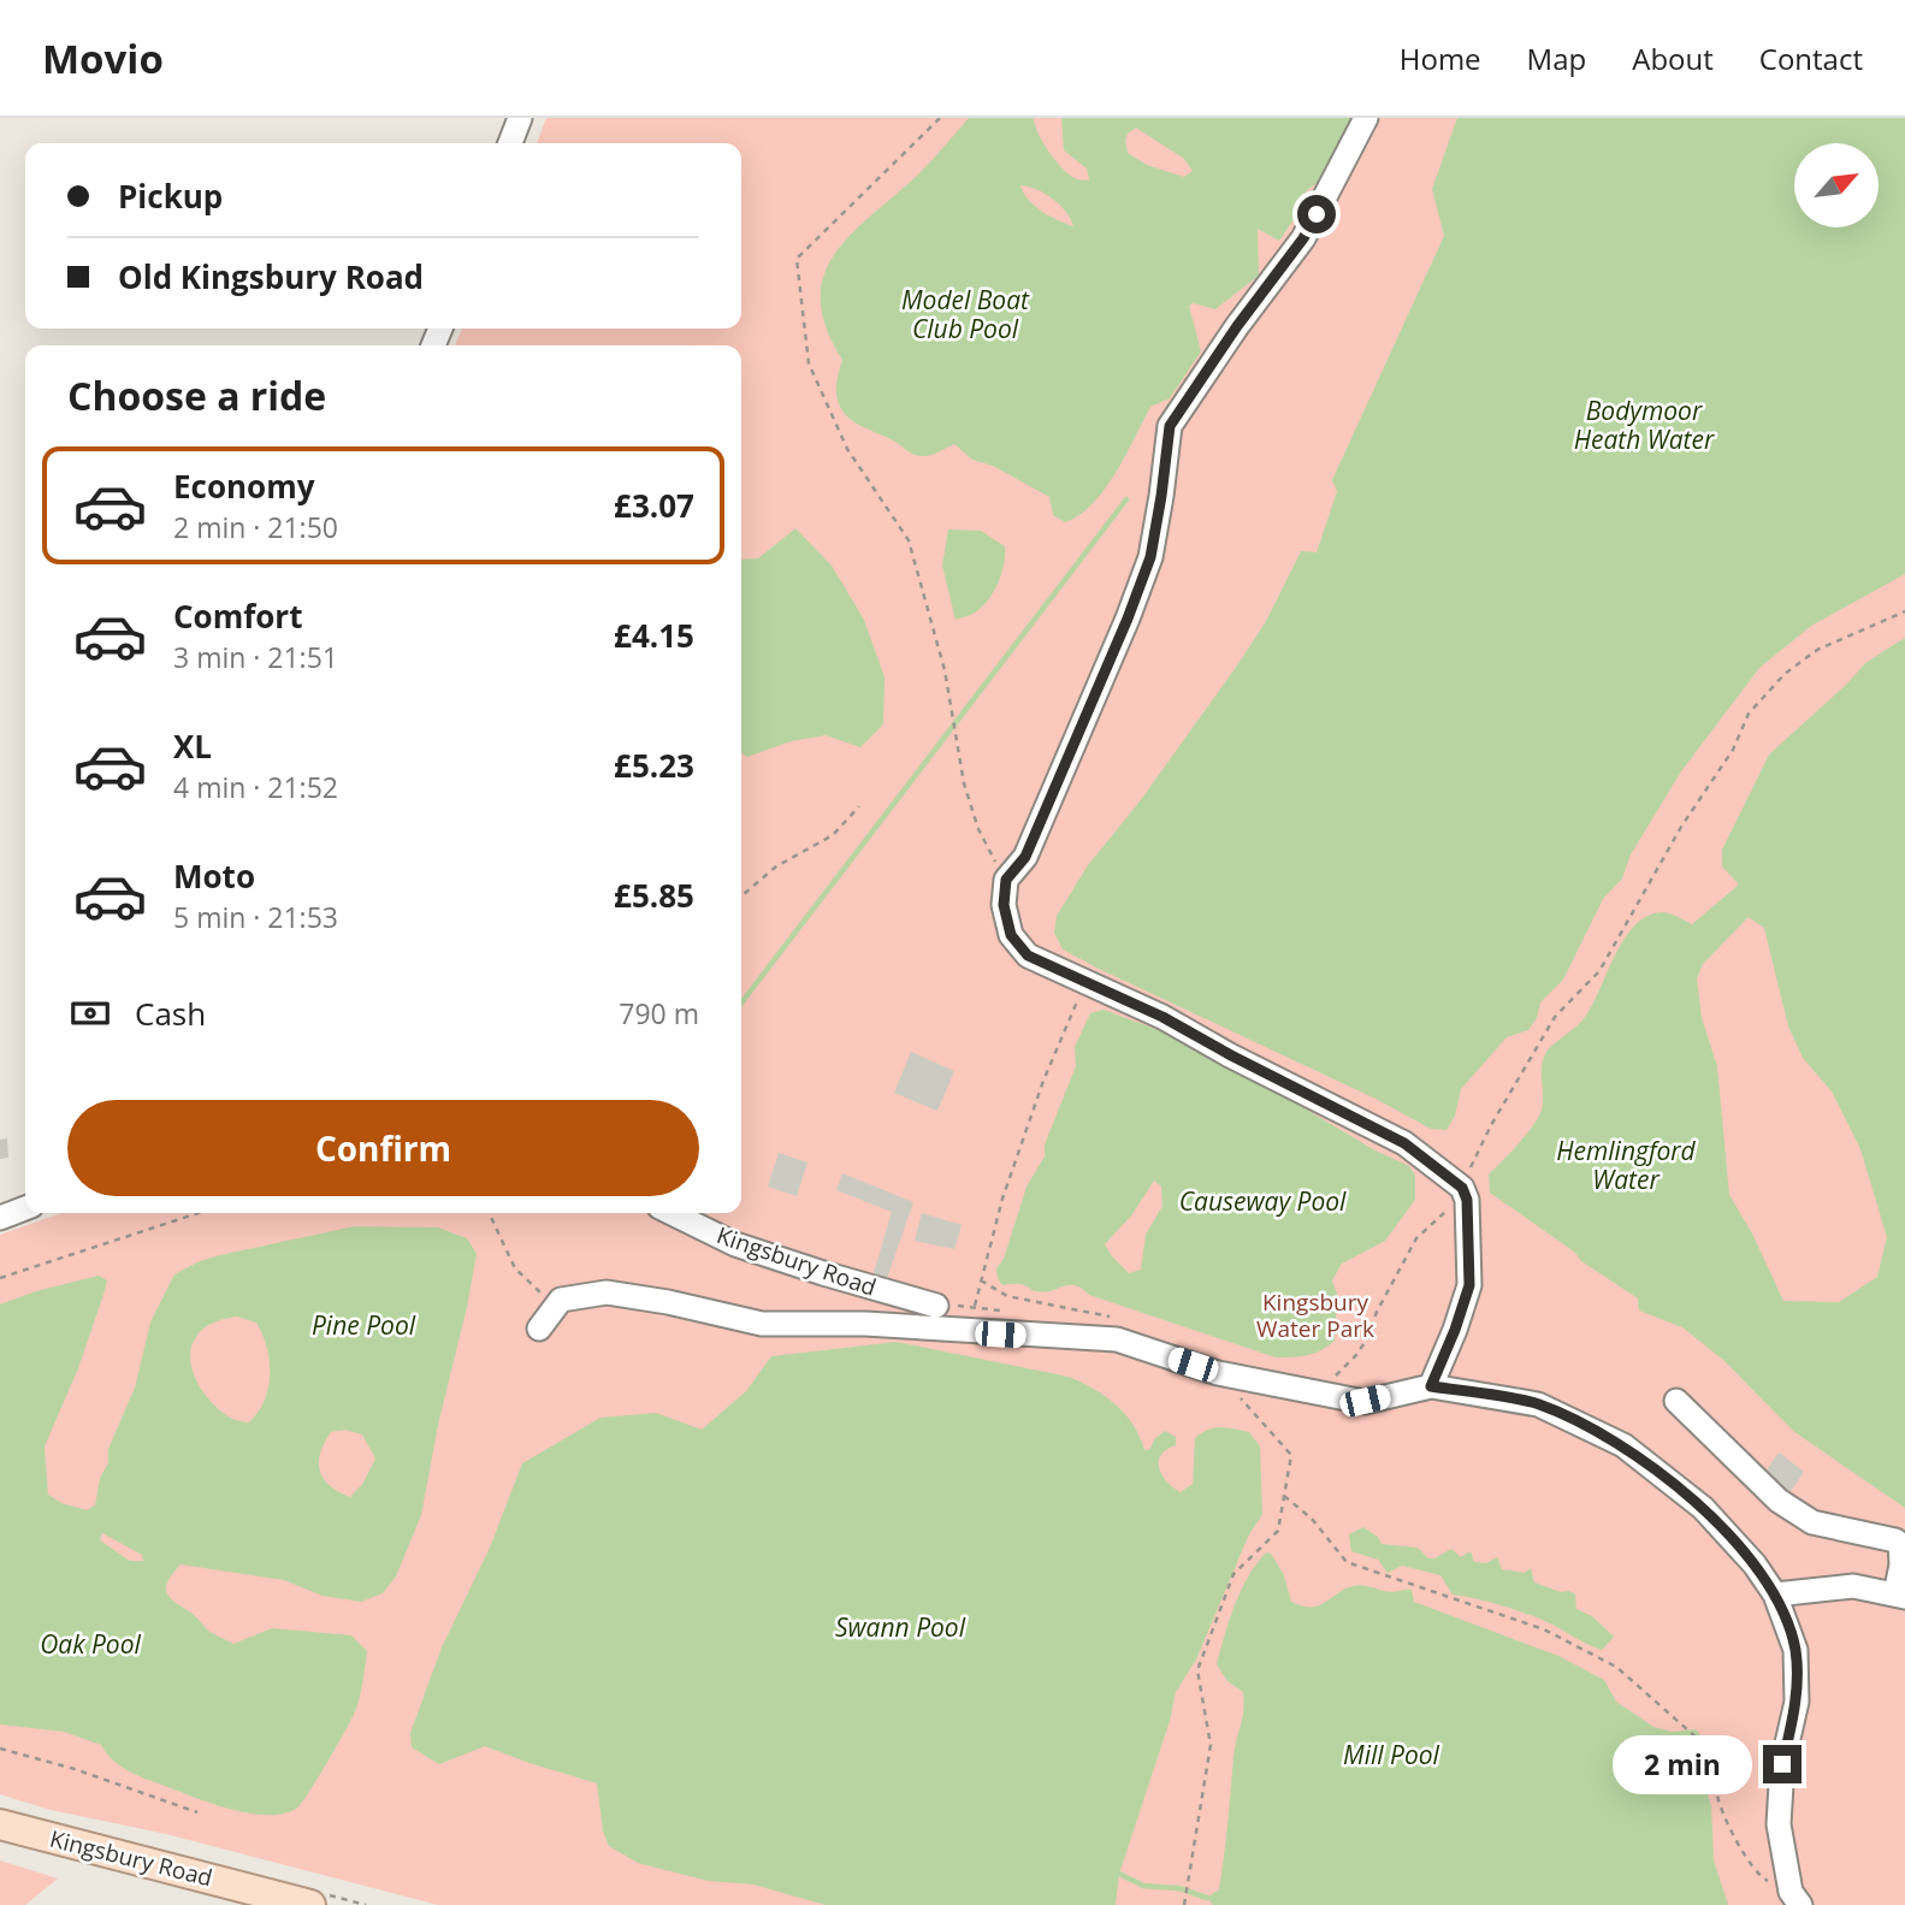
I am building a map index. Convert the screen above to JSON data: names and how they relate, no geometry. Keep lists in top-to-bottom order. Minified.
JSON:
{"streets":{"main road":["Kingsbury Road"]},"water":["Model Boat Club Pool","Bodymoor Heath Water","Hemlingford Water","Causeway Pool","Pine Pool","Swann Pool","Oak Pool","Mill Pool"],"parks":["Kingsbury Water Park"],"north":"top right","page":{"header":"Movio","nav":["Home","Map","About","Contact"],"banner":["Pickup","Old Kingsbury Road"],"heading":"Choose a ride","list":[{"name":"Economy","note":"2 min · 21:50","value":"£3.07"},{"name":"Comfort","note":"3 min · 21:51","value":"£4.15"},{"name":"XL","note":"4 min · 21:52","value":"£5.23"},{"name":"Moto","note":"5 min · 21:53","value":"£5.85"}],"pay":["Cash","790 m"],"buttons":"Confirm","bubble":"2 min"}}
